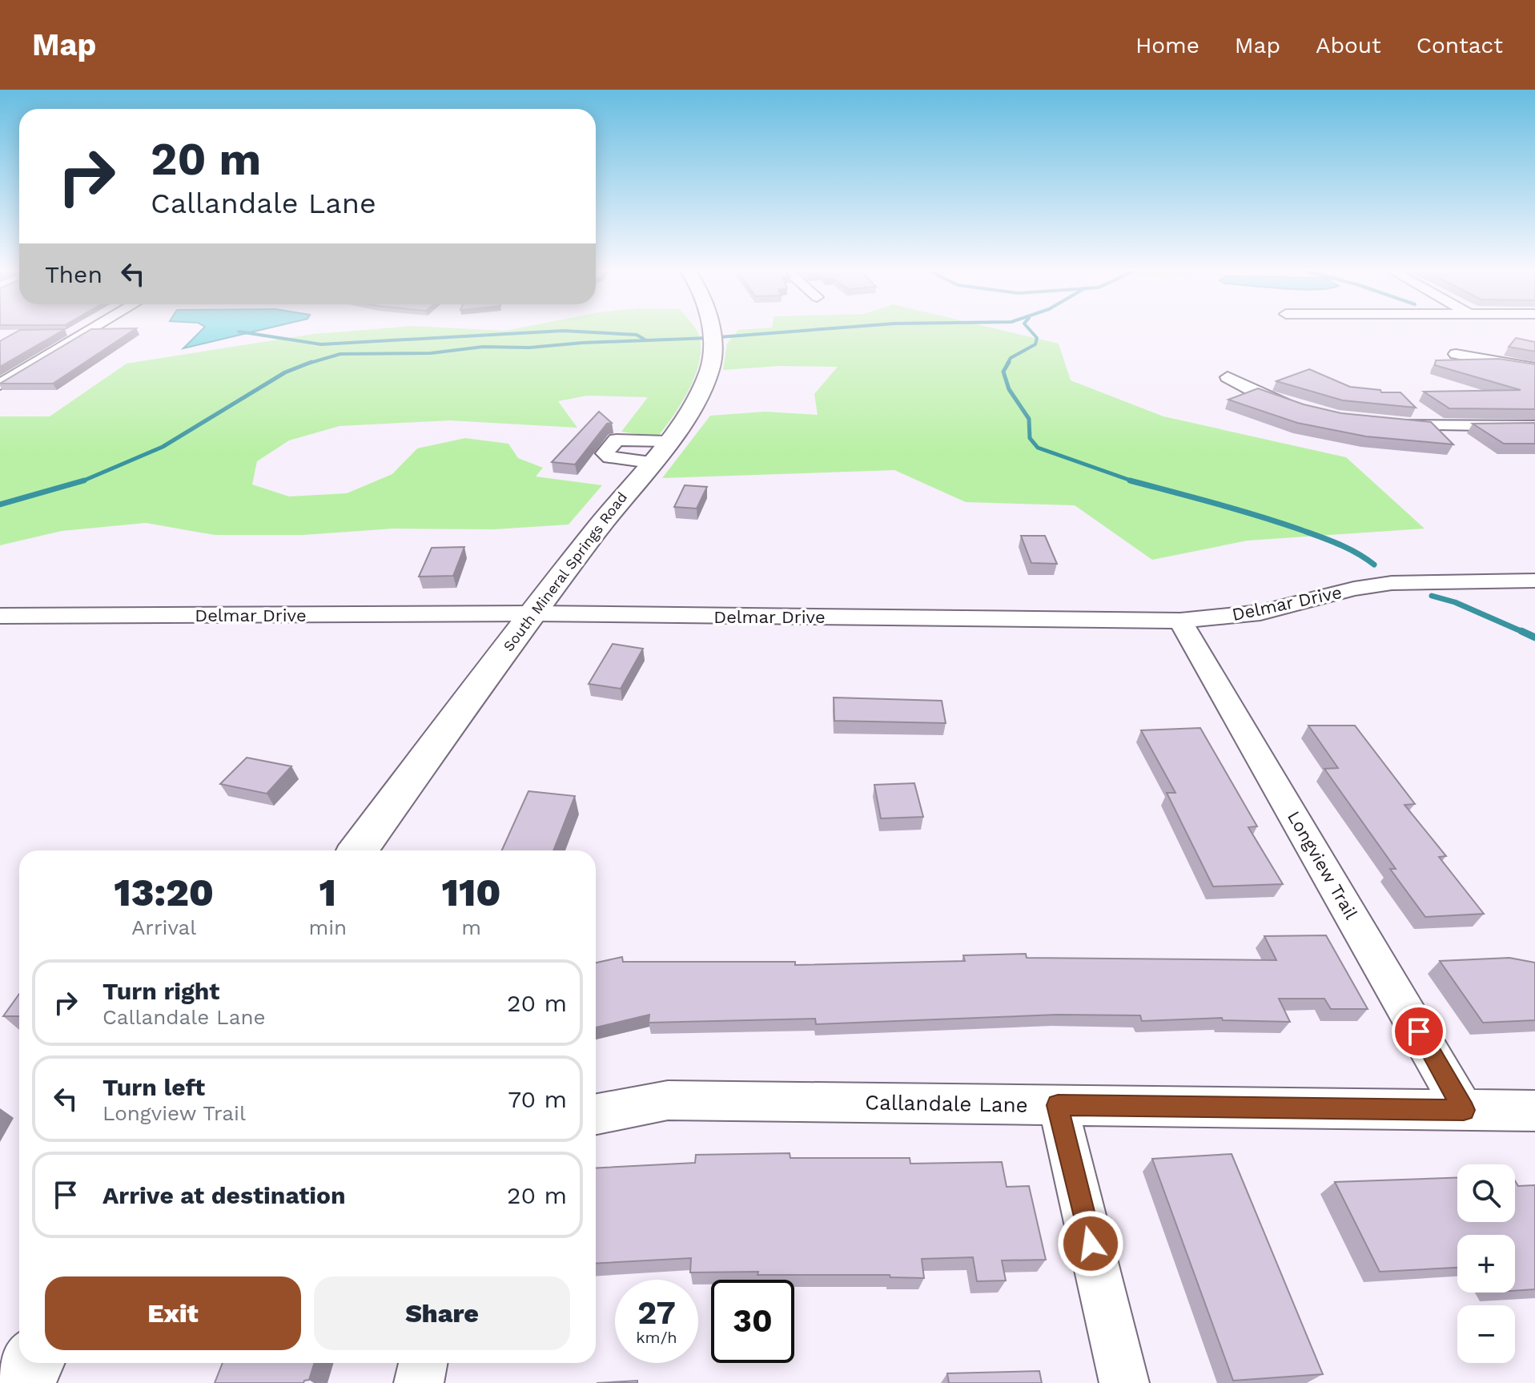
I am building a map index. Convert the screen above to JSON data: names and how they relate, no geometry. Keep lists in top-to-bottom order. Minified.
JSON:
{"streets":{"street":["South Mineral Springs Road","Delmar Drive","Longview Trail","Callandale Lane"]},"crossings":[["South Mineral Springs Road","Delmar Drive"],["Delmar Drive","Longview Trail"],["Longview Trail","Callandale Lane"]],"page":{"header":"Map","nav":["Home","Map","About","Contact"],"turn":["20 m","Callandale Lane"],"then":"Then","eta":["13:20","Arrival","1","min","110","m"],"list":[{"name":"Turn right","note":"Callandale Lane","value":"20 m"},{"name":"Turn left","note":"Longview Trail","value":"70 m"},{"name":"Arrive at destination","value":"20 m"}],"map_buttons":["+","−"],"buttons":["Exit","Share"],"speed":"27 km/h","limit":"30"}}
